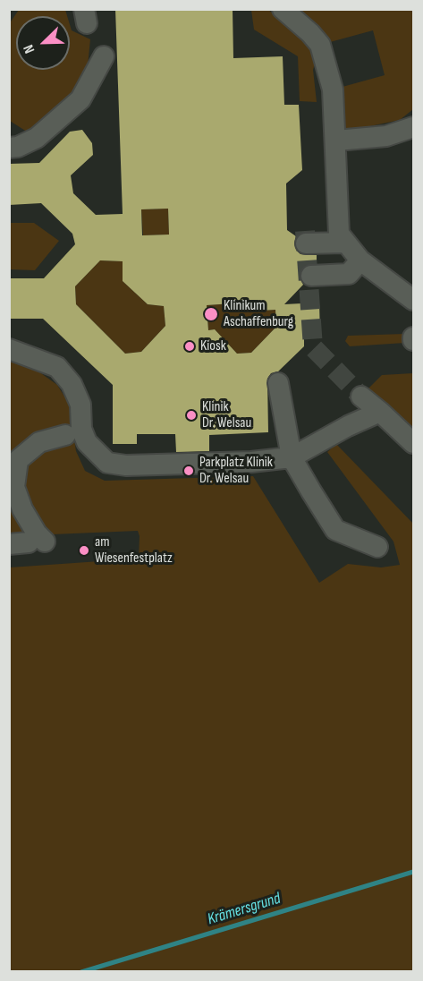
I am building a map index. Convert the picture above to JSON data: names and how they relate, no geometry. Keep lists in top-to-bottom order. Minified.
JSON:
{"water":["Krämersgrund"],"places":["Klinikum Aschaffenburg","Kiosk","Klinik Dr. Welsau","Parkplatz Klinik Dr. Welsau","am Wiesenfestplatz"],"north":"bottom left"}
